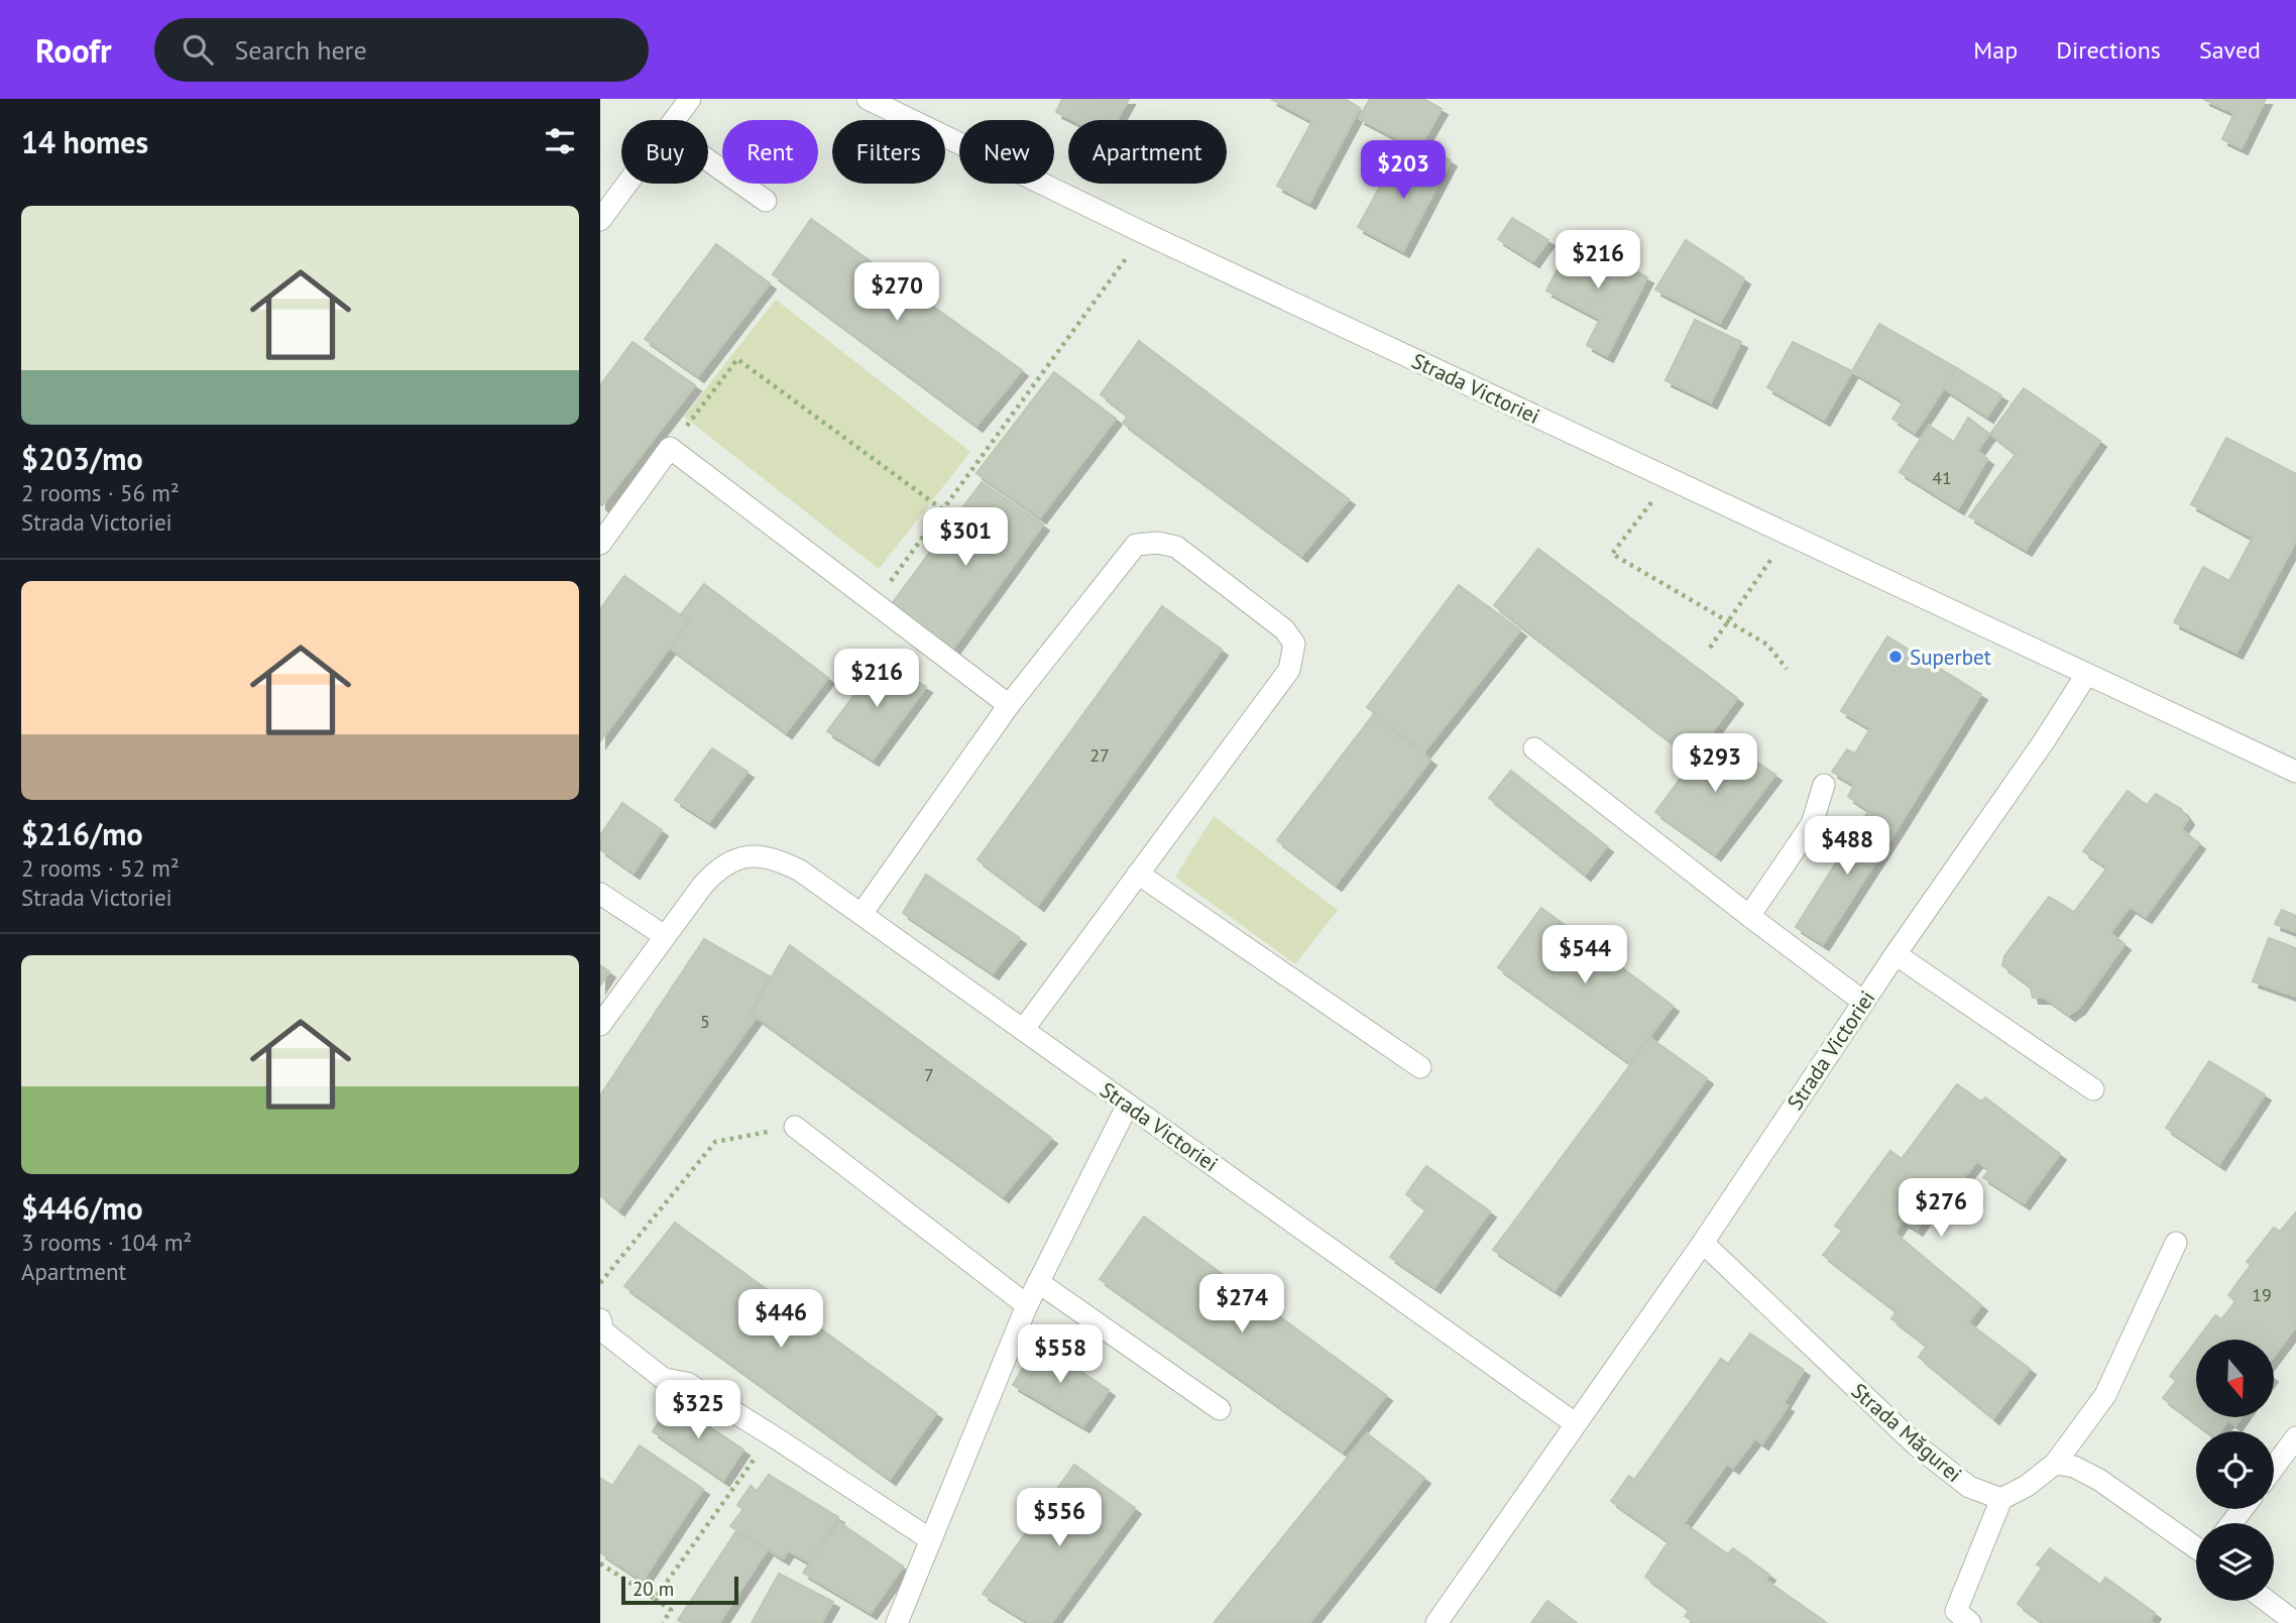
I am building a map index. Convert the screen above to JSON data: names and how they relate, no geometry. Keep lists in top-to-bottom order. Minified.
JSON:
{"streets":{"street":["Strada Victoriei","Strada Măgurei"]},"crossings":[["Strada Victoriei","Strada Măgurei"]],"places":["Superbet"],"house_numbers":["41","27","5","7","19"],"scale_bar":"20 m","north":"bottom","page":{"header":"Roofr","search":"Search here","nav":["Map","Directions","Saved"],"heading":"14 homes","chip":["Buy","Rent","Filters","New","Apartment"],"price":["$203","$216","$270","$301","$216","$293","$488","$544","$276","$274","$446","$558","$325","$556"],"list":[{"name":"$203/mo","note":"2 rooms · 56 m² · Strada Victoriei"},{"name":"$216/mo","note":"2 rooms · 52 m² · Strada Victoriei"},{"name":"$446/mo","note":"3 rooms · 104 m² · Apartment"}],"scale":"20 m"}}
